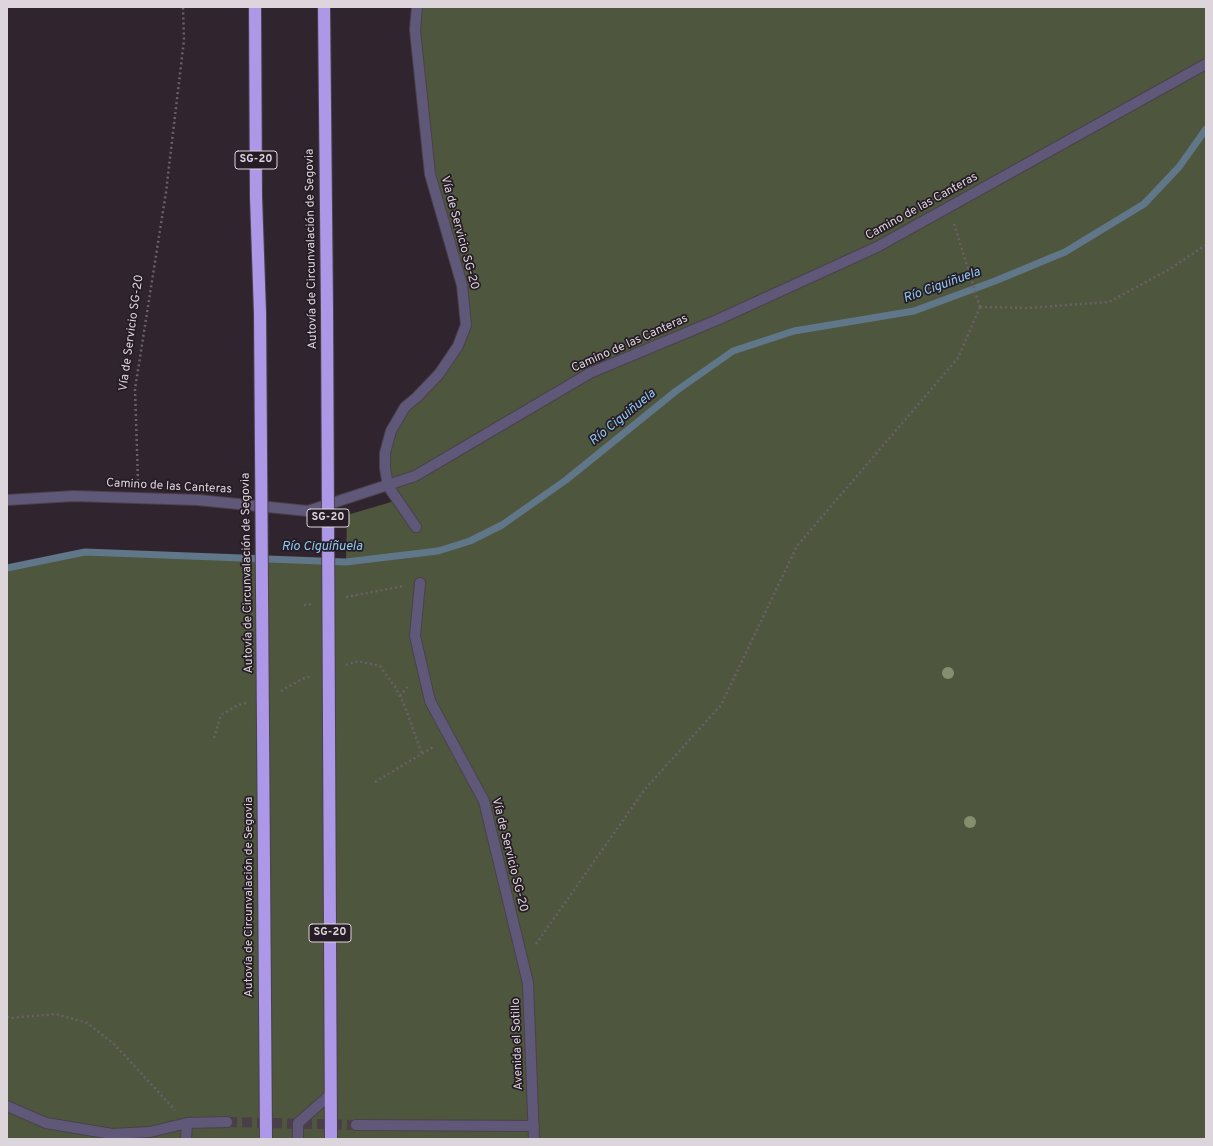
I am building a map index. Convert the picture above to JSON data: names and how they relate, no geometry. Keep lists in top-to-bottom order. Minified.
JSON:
{"streets":{"highway":["SG-20","Autovía de Circunvalación de Segovia"],"street":["Camino de las Canteras","Vía de Servicio SG-20","Avenida el Sotillo"]},"crossings":[["Camino de las Canteras","Vía de Servicio SG-20"],["Vía de Servicio SG-20","Avenida el Sotillo"]],"water":["Río Ciguiñuela"]}
